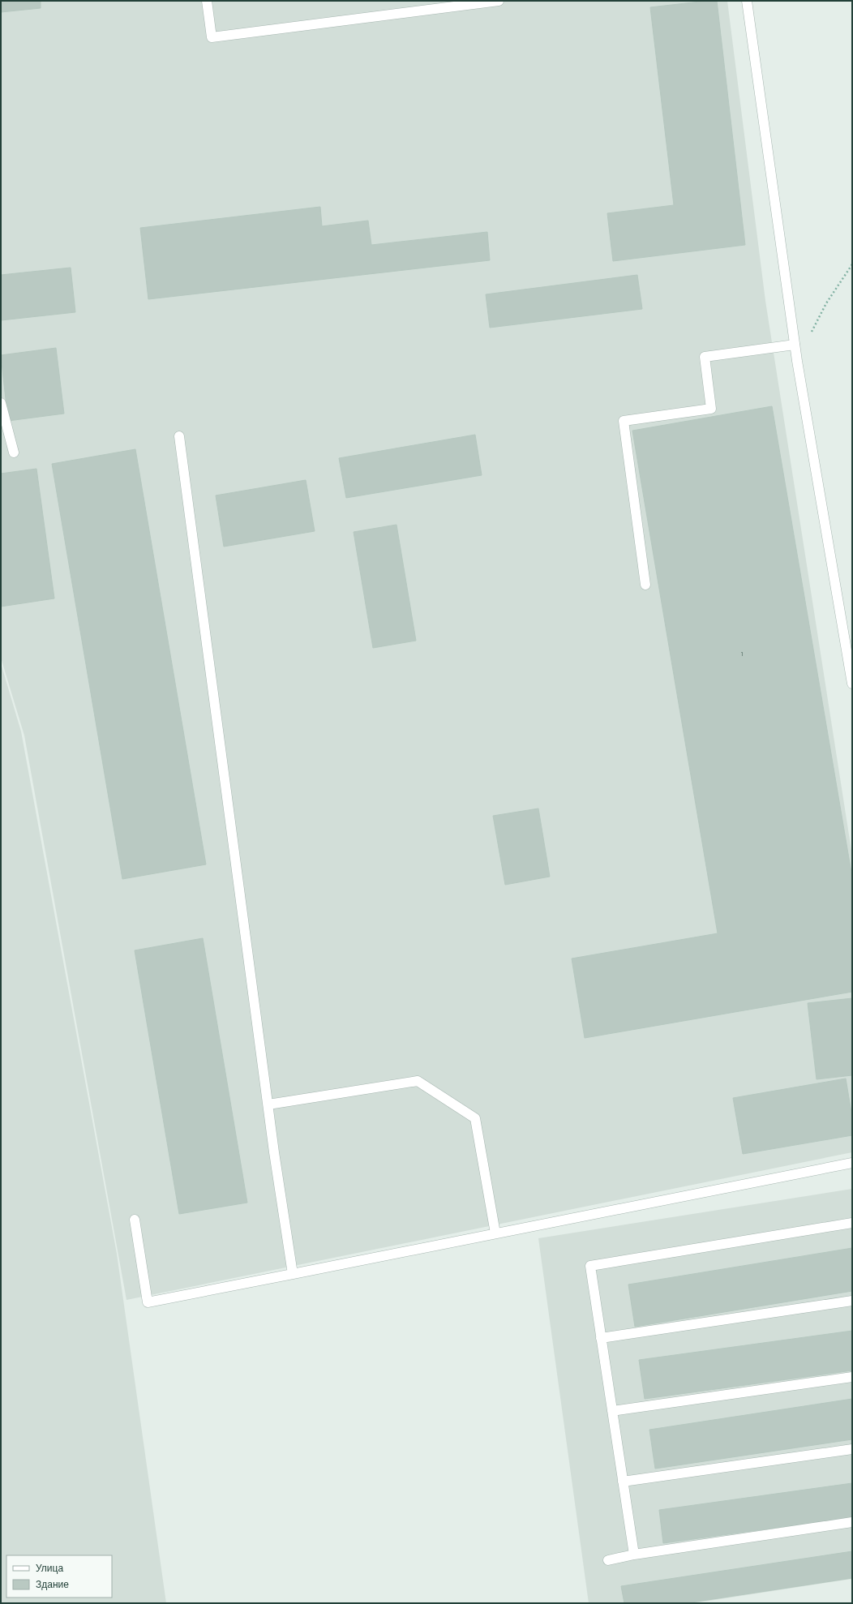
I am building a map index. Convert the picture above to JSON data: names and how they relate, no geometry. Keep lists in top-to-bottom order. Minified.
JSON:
{"house_numbers":["1"],"legend":["Улица","Здание"]}
